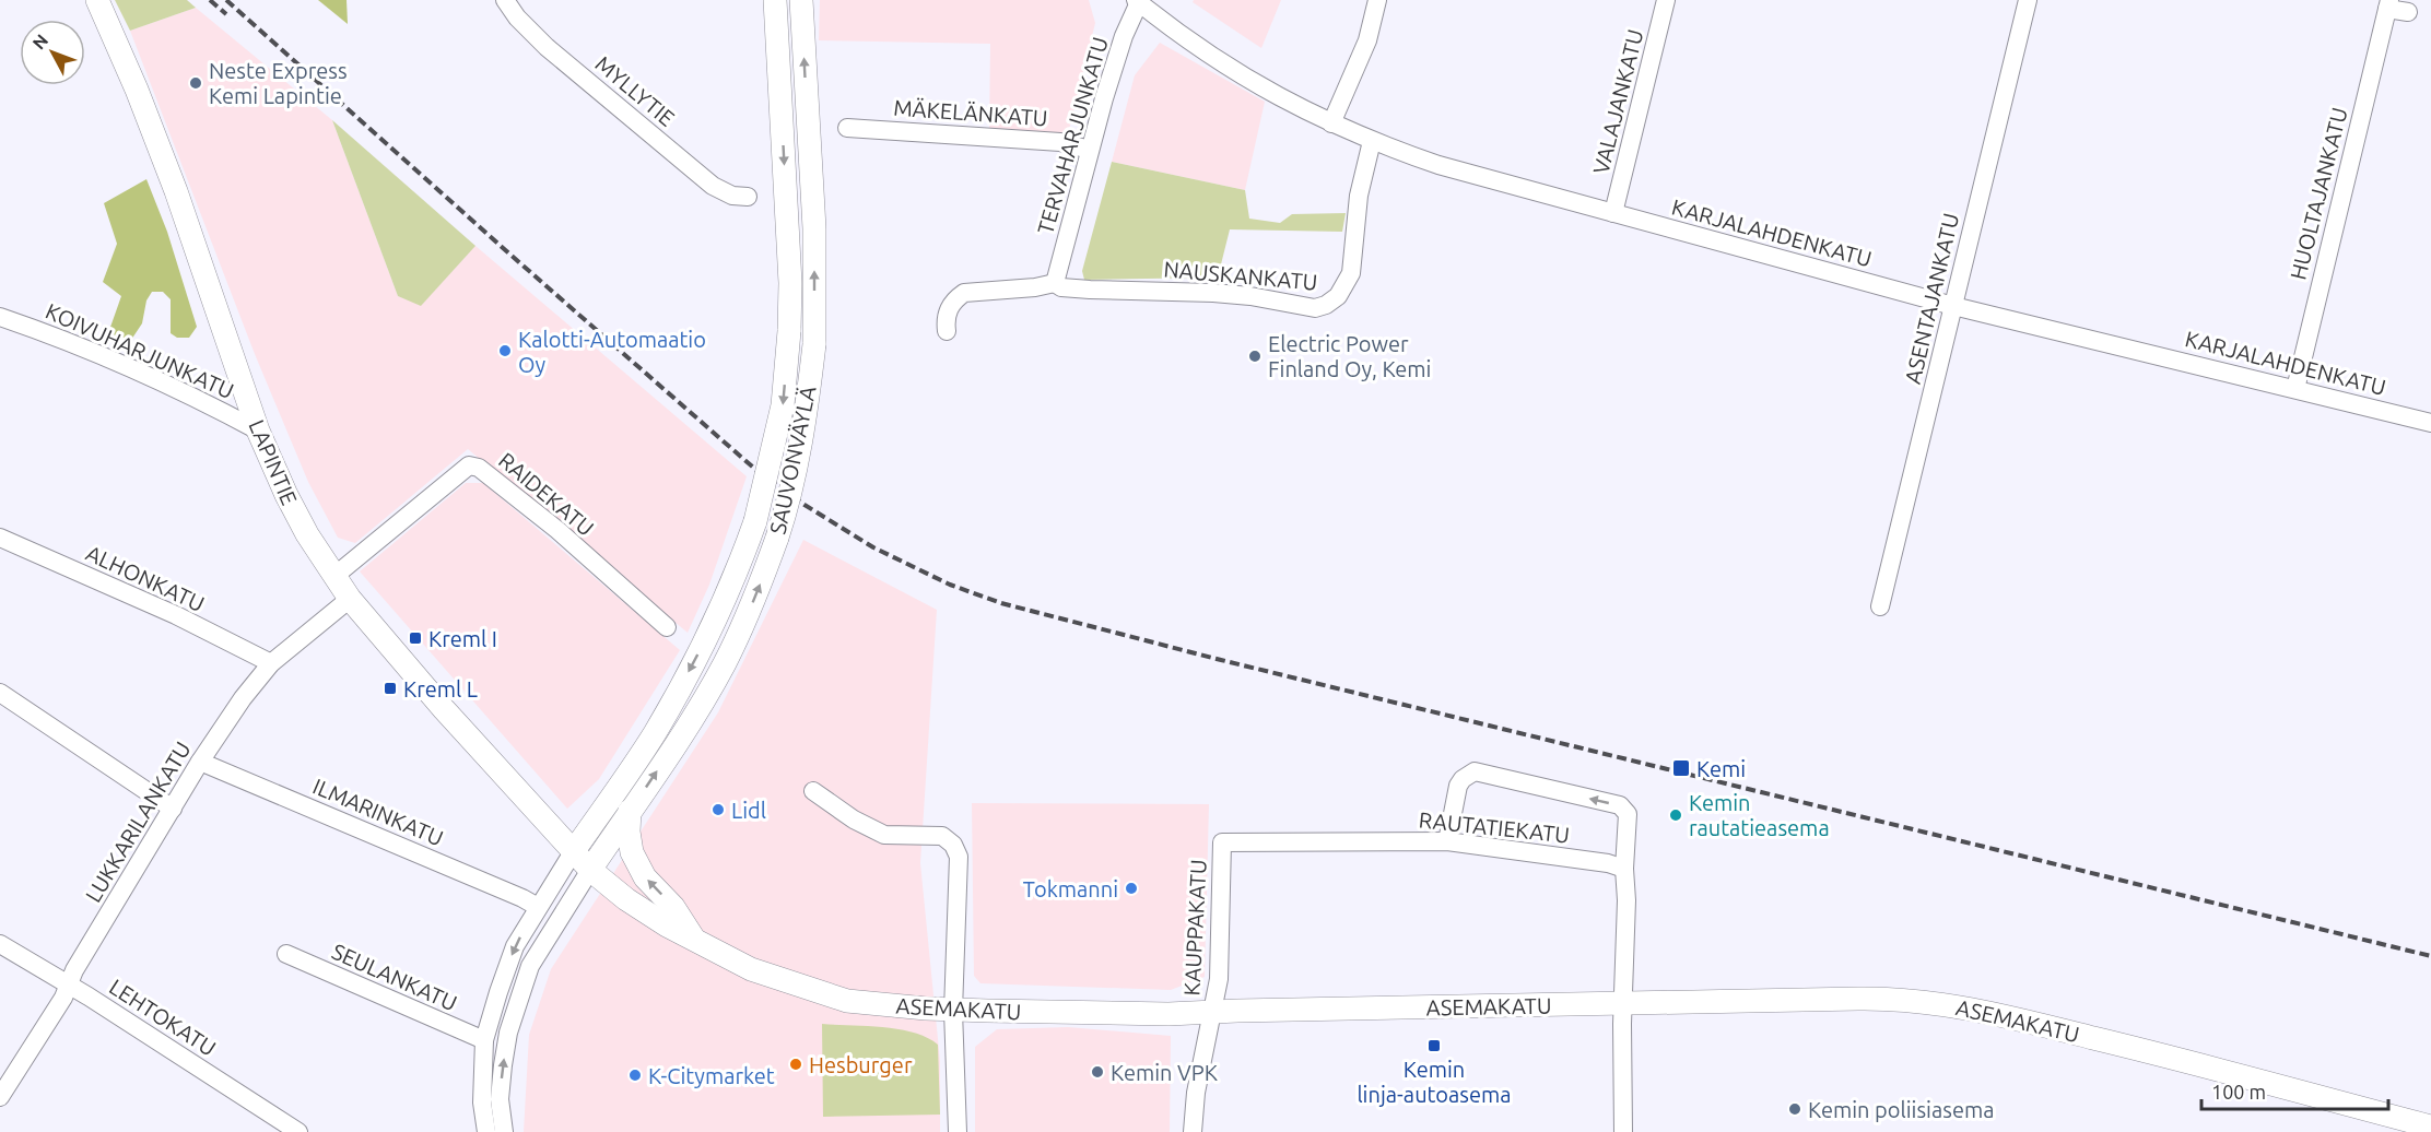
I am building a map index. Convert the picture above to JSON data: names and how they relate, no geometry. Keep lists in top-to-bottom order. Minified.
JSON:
{"streets":{"main road":["SAUVONVÄYLÄ","LAPINTIE","ASEMAKATU"],"street":["MYLLYTIE","VALAJANKATU","MÄKELÄNKATU","TERVAHARJUNKATU","HUOLTAJANKATU","KARJALAHDENKATU","NAUSKANKATU","ASENTAJANKATU","KOIVUHARJUNKATU","RAIDEKATU","ALHONKATU","ILMARINKATU","LUKKARILANKATU","RAUTATIEKATU","KAUPPAKATU","SEULANKATU","LEHTOKATU"]},"crossings":[["VALAJANKATU","KARJALAHDENKATU"],["MÄKELÄNKATU","TERVAHARJUNKATU"],["TERVAHARJUNKATU","KARJALAHDENKATU"],["TERVAHARJUNKATU","NAUSKANKATU"],["HUOLTAJANKATU","KARJALAHDENKATU"],["KARJALAHDENKATU","NAUSKANKATU"],["KARJALAHDENKATU","ASENTAJANKATU"],["KOIVUHARJUNKATU","LAPINTIE"],["SAUVONVÄYLÄ","LAPINTIE"],["SAUVONVÄYLÄ","ASEMAKATU"],["LAPINTIE","RAIDEKATU"],["LAPINTIE","LUKKARILANKATU"],["LAPINTIE","ASEMAKATU"],["ALHONKATU","LUKKARILANKATU"],["ILMARINKATU","LUKKARILANKATU"],["LUKKARILANKATU","LEHTOKATU"],["RAUTATIEKATU","KAUPPAKATU"],["KAUPPAKATU","ASEMAKATU"]],"places":{"other":["Neste Express Kemi Lapintie","Kalotti-Automaatio Oy","Electric Power Finland Oy, Kemi","Lidl","Kemin rautatieasema","Tokmanni","Hesburger","Kemin VPK","K-Citymarket","Kemin poliisiasema"],"transit":["Kreml I","Kreml L","Kemi","Kemin linja-autoasema"]},"scale_bar":"100 m","north":"top left"}
